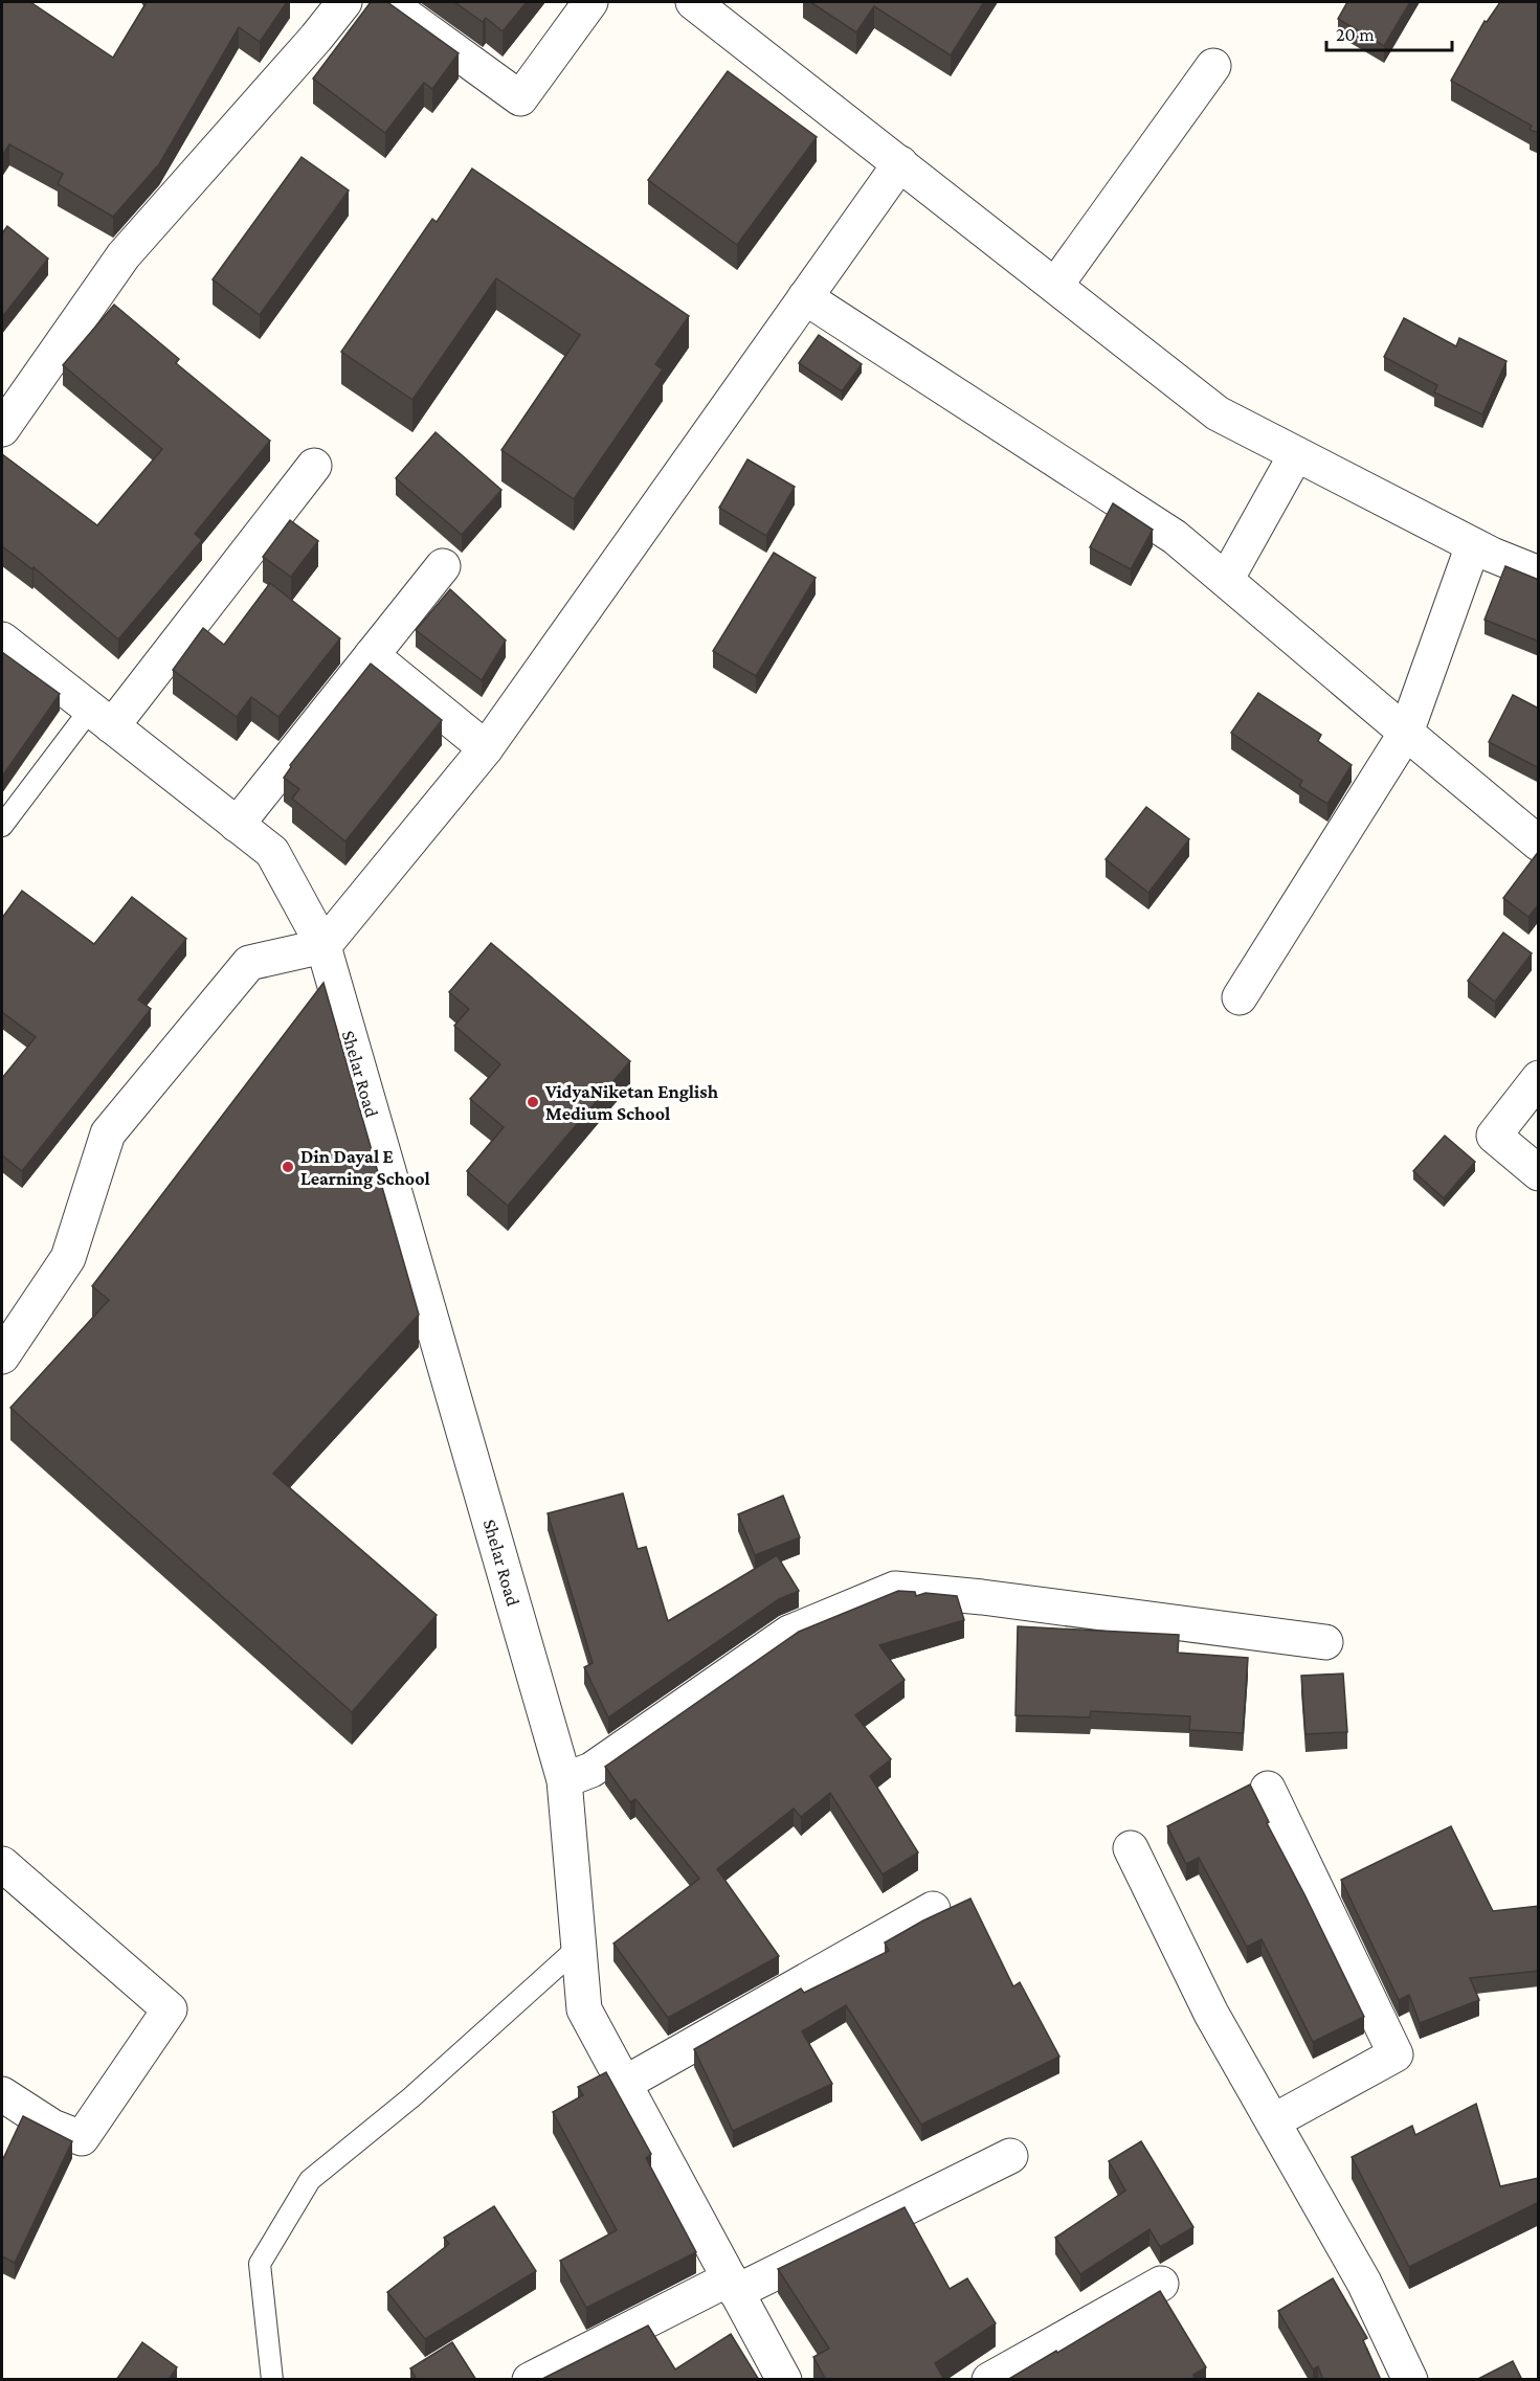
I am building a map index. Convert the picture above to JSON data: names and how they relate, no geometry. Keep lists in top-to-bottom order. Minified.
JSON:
{"streets":{"street":["Shelar Road"]},"places":["VidyaNiketan English Medium School","Din Dayal E Learning School"],"scale_bar":"20 m"}
